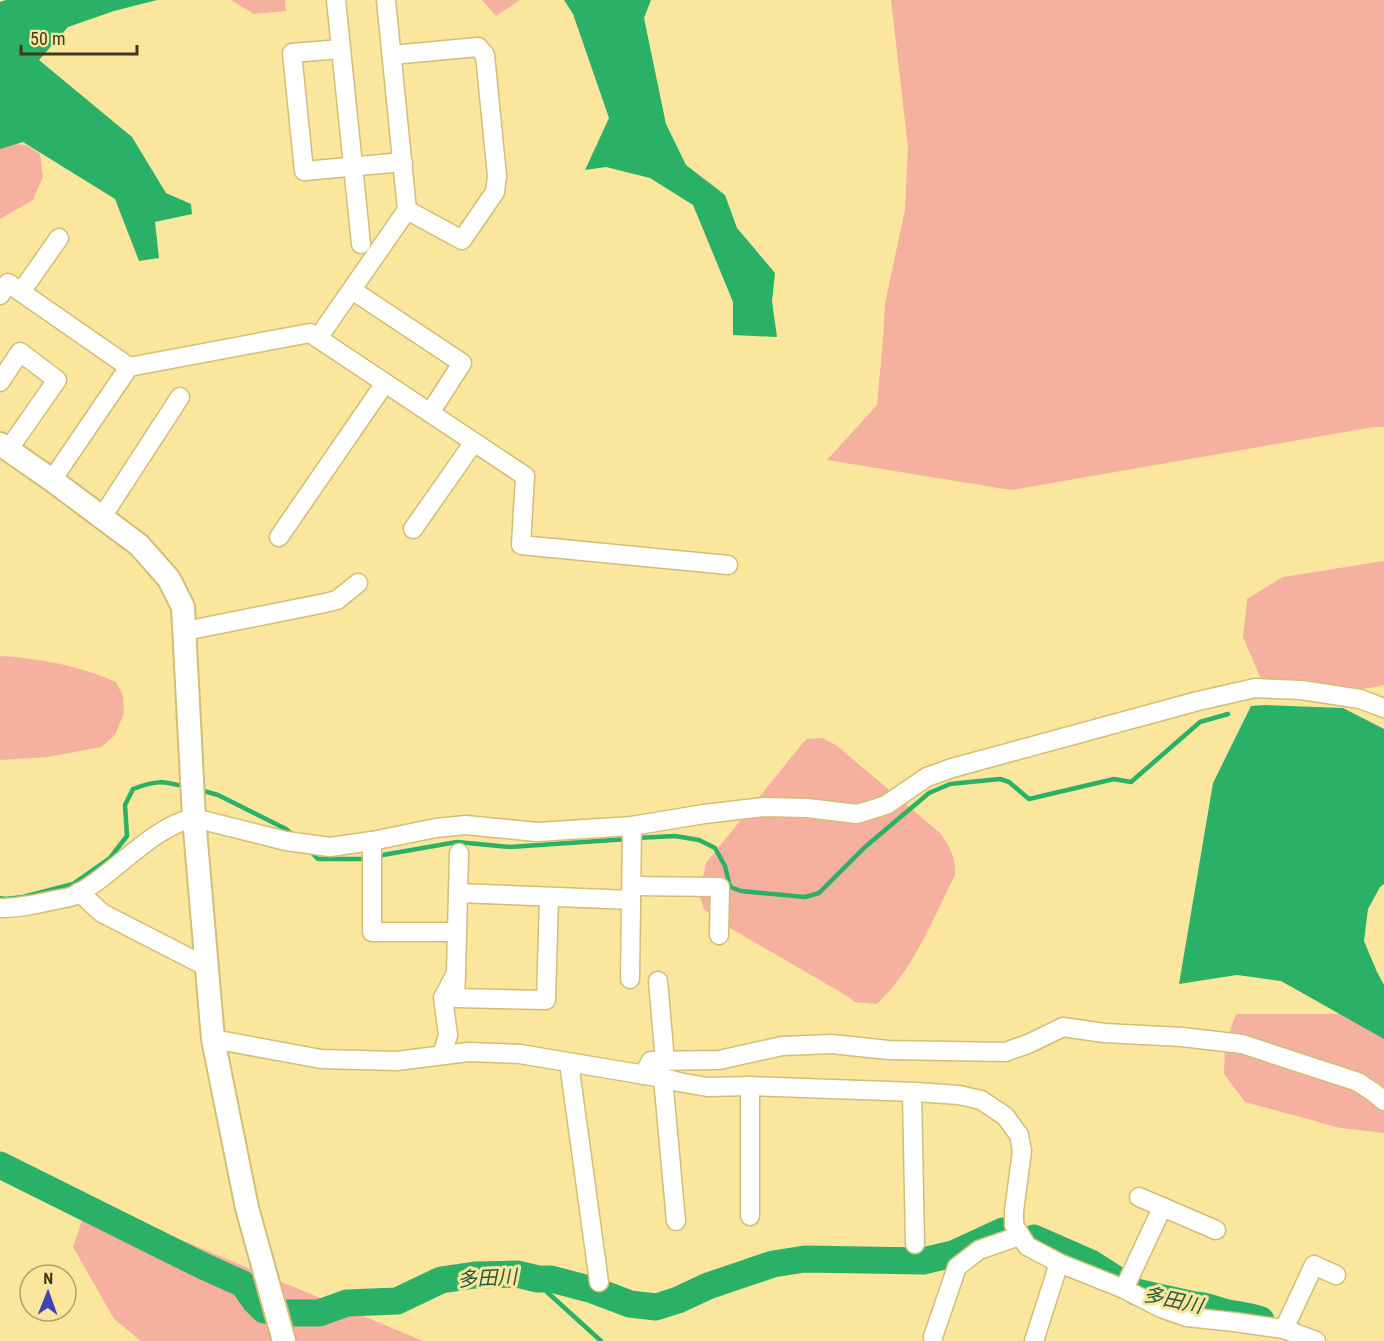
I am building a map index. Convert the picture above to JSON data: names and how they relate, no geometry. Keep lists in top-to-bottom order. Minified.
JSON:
{"water":["多田川"],"scale_bar":"50 m","north":"top"}
